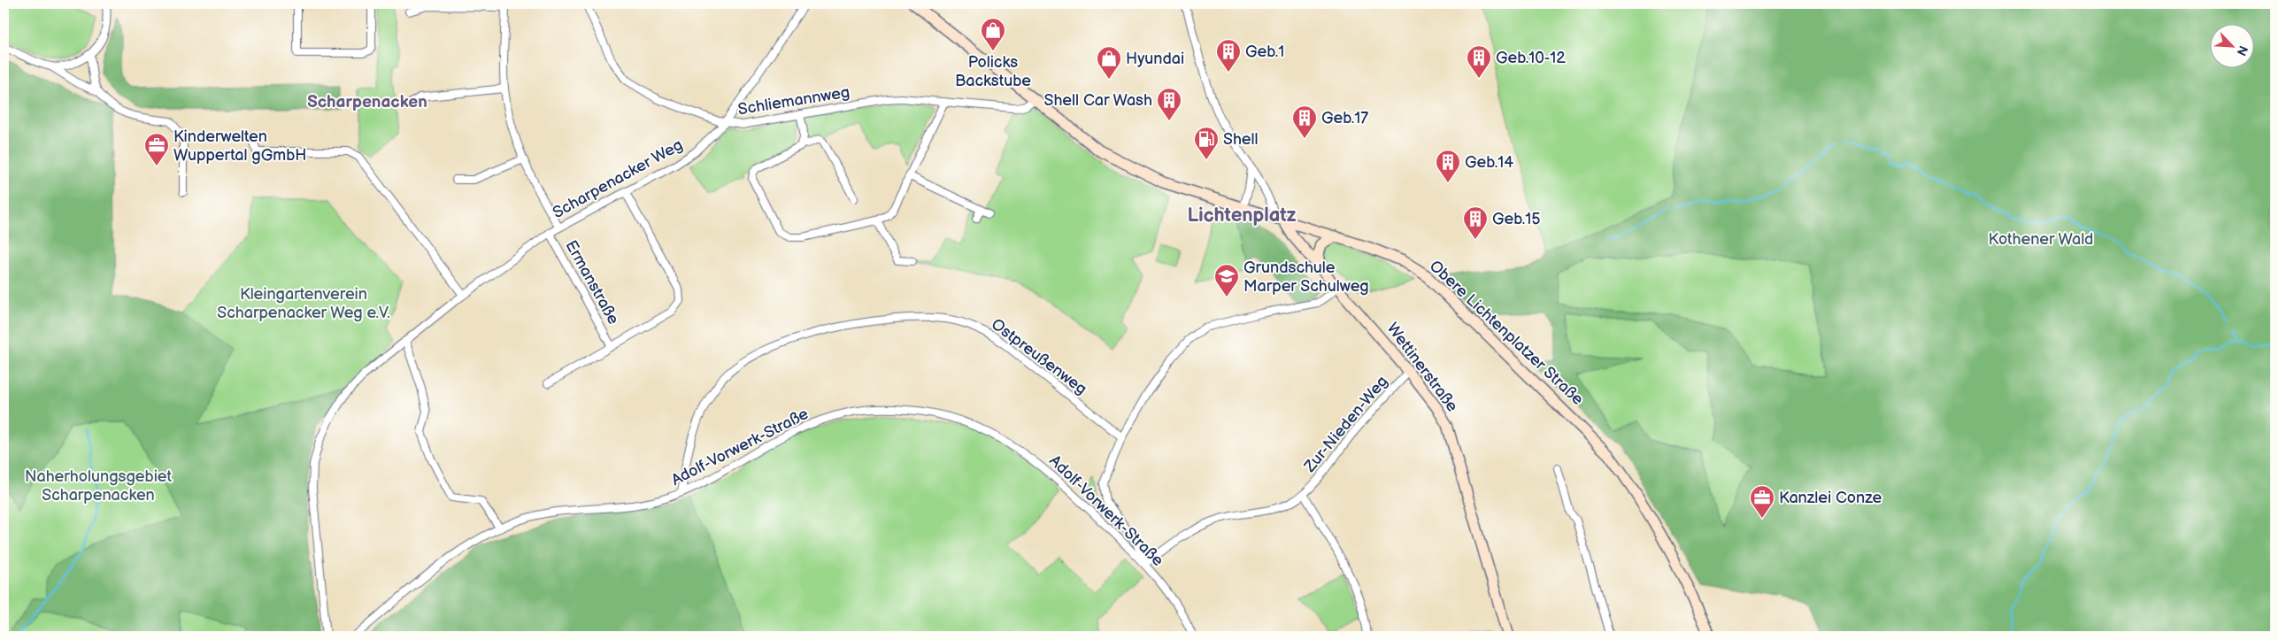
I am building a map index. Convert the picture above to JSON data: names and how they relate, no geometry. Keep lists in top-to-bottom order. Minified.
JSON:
{"streets":{"main road":["Obere Lichtenplatzer Straße","Wettinerstraße"],"street":["Schliemannweg","Scharpenacker Weg","Ermanstraße","Ostpreußenweg","Zur-Nieden-Weg","Adolf-Vorwerk-Straße"]},"crossings":[["Schliemannweg","Scharpenacker Weg"],["Schliemannweg","Obere Lichtenplatzer Straße"],["Scharpenacker Weg","Ermanstraße"],["Obere Lichtenplatzer Straße","Wettinerstraße"],["Ostpreußenweg","Adolf-Vorwerk-Straße"],["Wettinerstraße","Zur-Nieden-Weg"],["Zur-Nieden-Weg","Adolf-Vorwerk-Straße"]],"districts":["Scharpenacken","Lichtenplatz"],"parks":["Kothener Wald","Kleingartenverein Scharpenacker Weg e.V.","Naherholungsgebiet Scharpenacken"],"places":{"shop":["Policks Backstube","Hyundai"],"building":["Geb.1","Geb.10-12","Shell Car Wash","Geb.17","Geb.14","Geb.15"],"fuel station":["Shell"],"office":["Kinderwelten Wuppertal gGmbH","Kanzlei Conze"],"school or university":["Grundschule Marper Schulweg"]},"north":"bottom right"}
